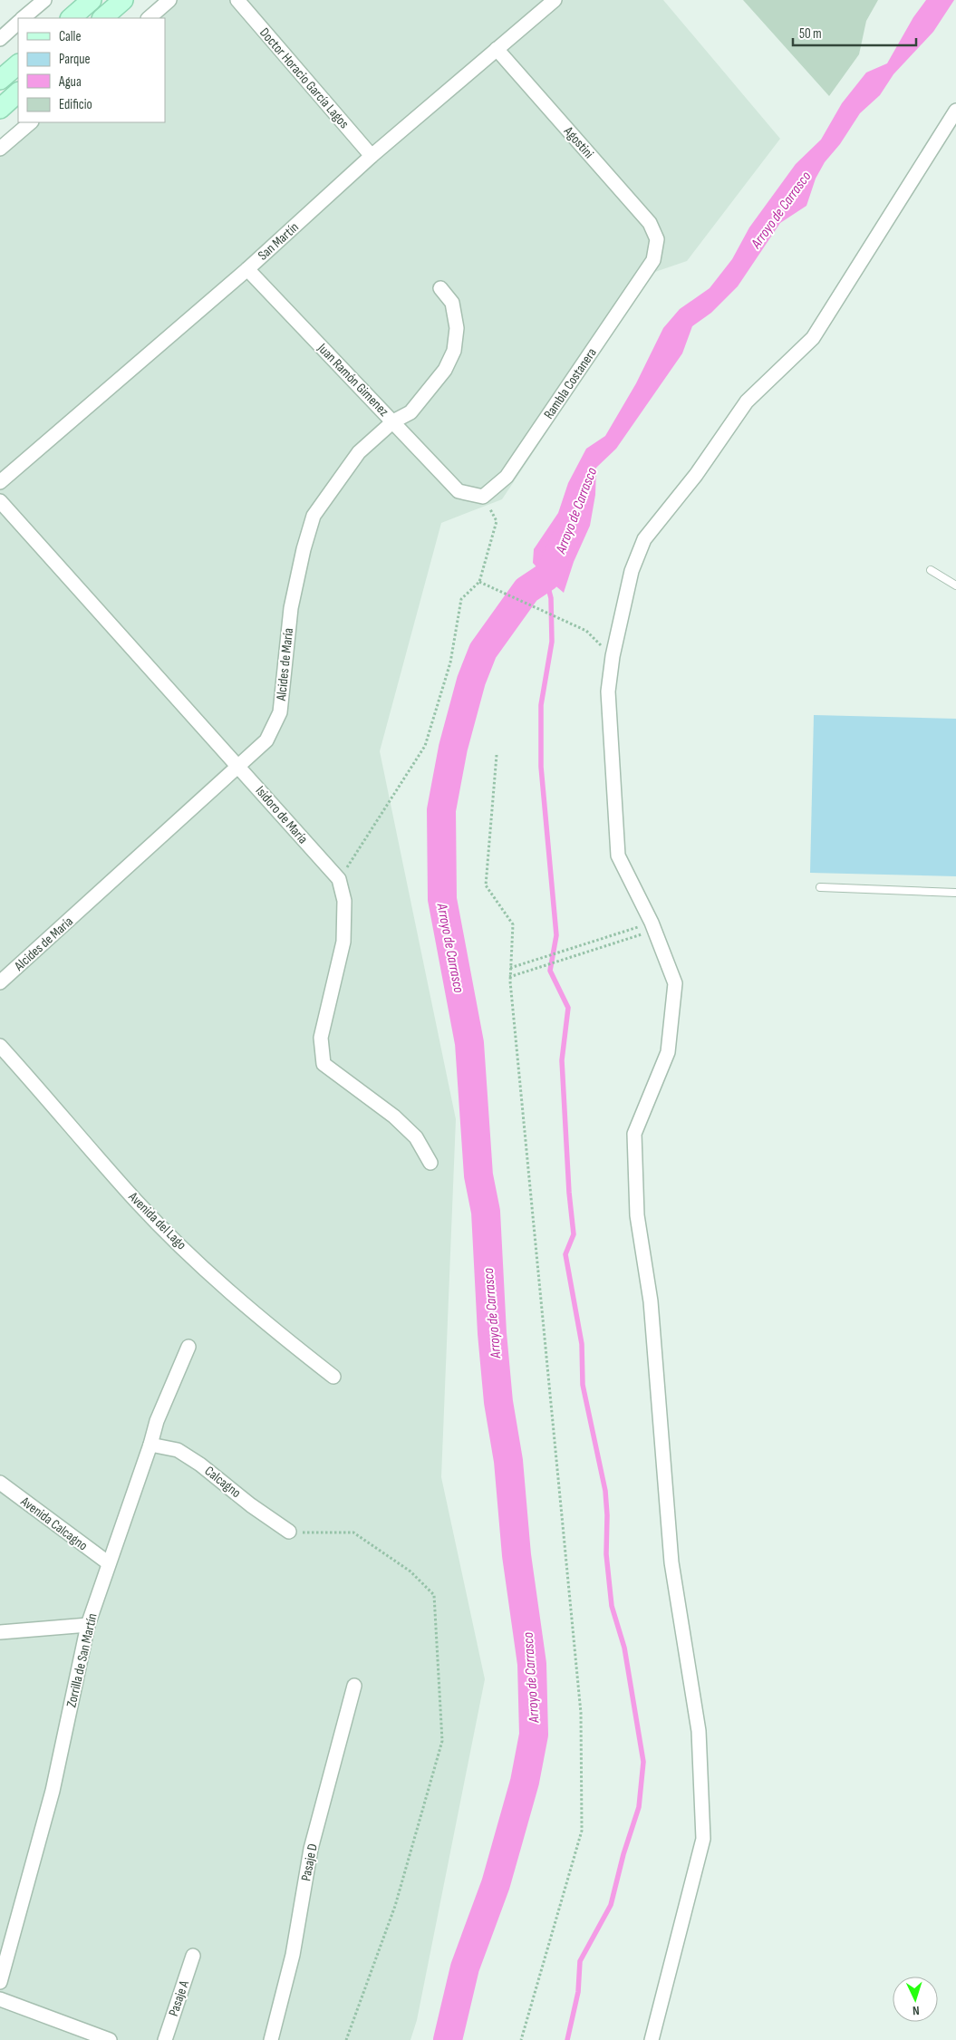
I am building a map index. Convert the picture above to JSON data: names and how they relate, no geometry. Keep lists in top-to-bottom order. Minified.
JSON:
{"streets":{"street":["Doctor Horacio García Lagos","Agostini","San Martín","Juan Ramón Gimenez","Rambla Costanera","Alcides de María","Isidoro de María","Avenida del Lago","Calcagno","Avenida Calcagno","Zorrilla de San Martín","Pasaje D","Pasaje A"]},"crossings":[["Doctor Horacio García Lagos","San Martín"],["Agostini","San Martín"],["Agostini","Rambla Costanera"],["San Martín","Juan Ramón Gimenez"],["Juan Ramón Gimenez","Rambla Costanera"],["Juan Ramón Gimenez","Alcides de María"],["Alcides de María","Isidoro de María"],["Calcagno","Zorrilla de San Martín"],["Avenida Calcagno","Zorrilla de San Martín"]],"water":["Arroyo de Carrasco"],"legend":["Calle","Parque","Agua","Edificio"],"scale_bar":"50 m","north":"bottom"}
